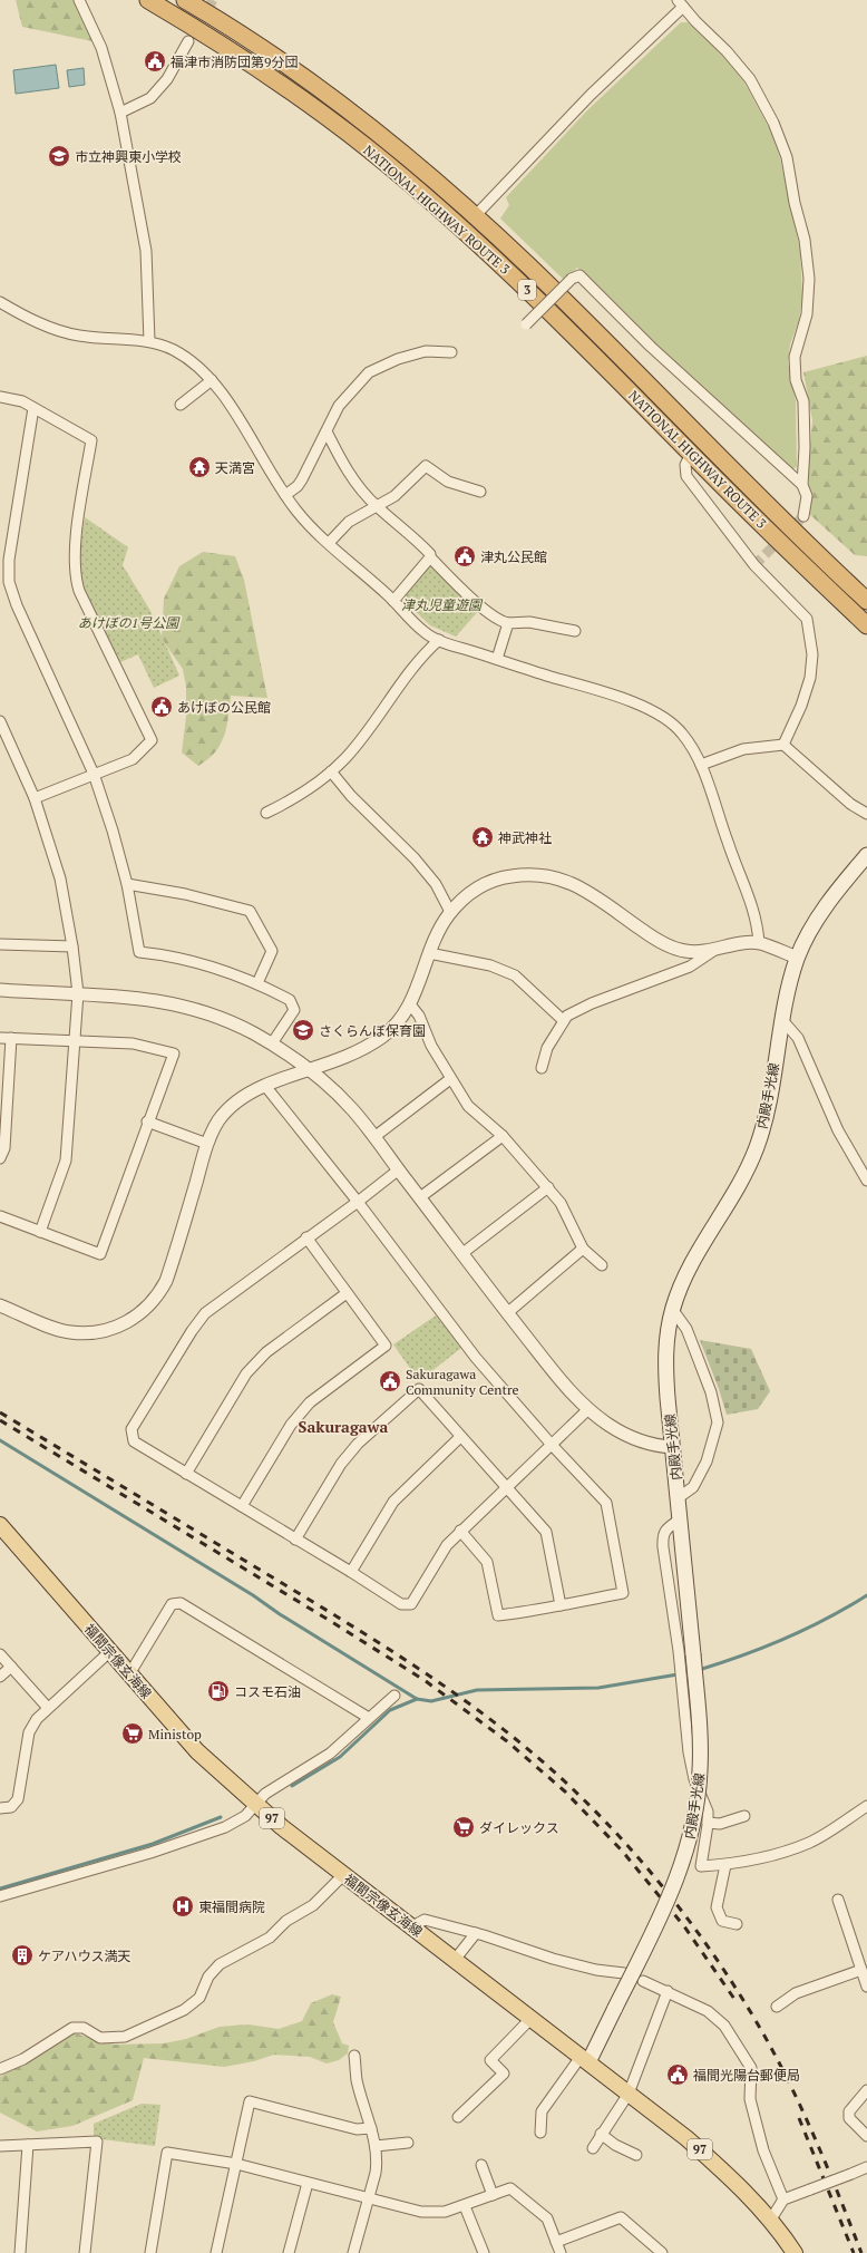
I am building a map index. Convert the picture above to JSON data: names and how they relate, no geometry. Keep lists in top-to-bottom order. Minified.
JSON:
{"streets":{"highway":["NATIONAL HIGHWAY ROUTE 3","3"],"main road":["内殿手光線","福間宗像玄海線","97"]},"crossings":[["内殿手光線","福間宗像玄海線"]],"districts":["Sakuragawa"],"parks":["津丸児童遊園","あけぼの1号公園"],"places":{"public building":["福津市消防団第9分団","津丸公民館","あけぼの公民館","Sakuragawa Community Centre","福間光陽台郵便局"],"school or university":["市立神興東小学校","さくらんぼ保育園"],"temple":["天満宮","神武神社"],"fuel station":["コスモ石油"],"supermarket":["Ministop","ダイレックス"],"hospital":["東福間病院"],"building":["ケアハウス満天"]}}
